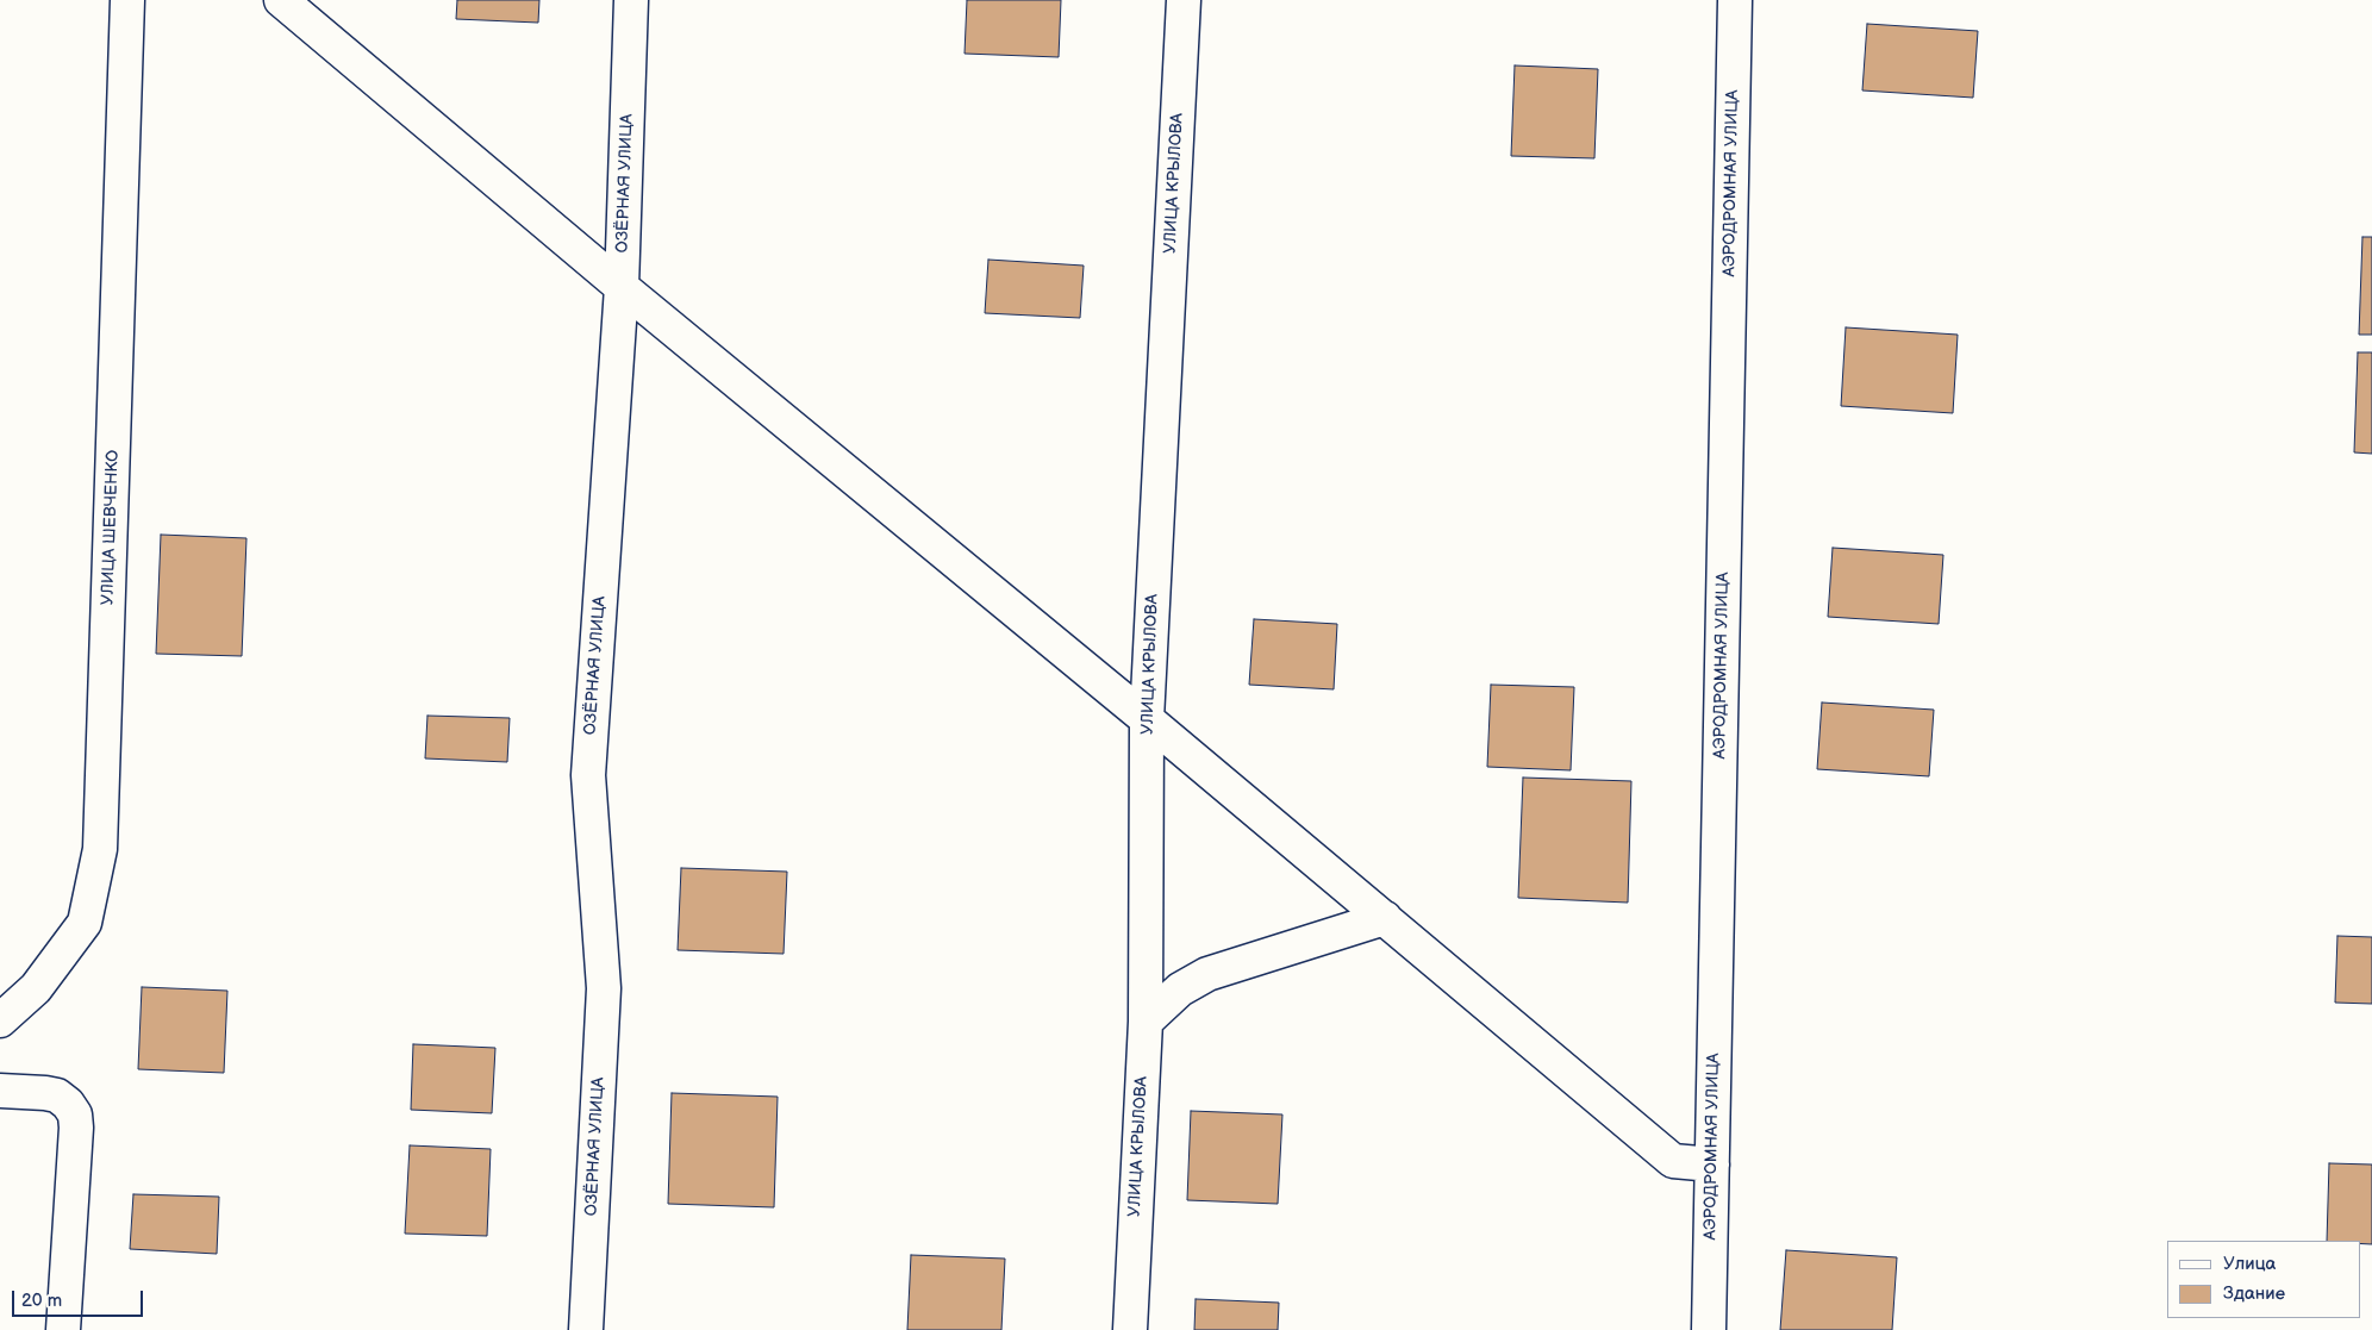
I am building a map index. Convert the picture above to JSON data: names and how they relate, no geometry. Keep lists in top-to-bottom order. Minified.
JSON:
{"streets":{"street":["ОЗЁРНАЯ УЛИЦА","УЛИЦА КРЫЛОВА","АЭРОДРОМНАЯ УЛИЦА","УЛИЦА ШЕВЧЕНКО"]},"legend":["Улица","Здание"],"scale_bar":"20 m"}
